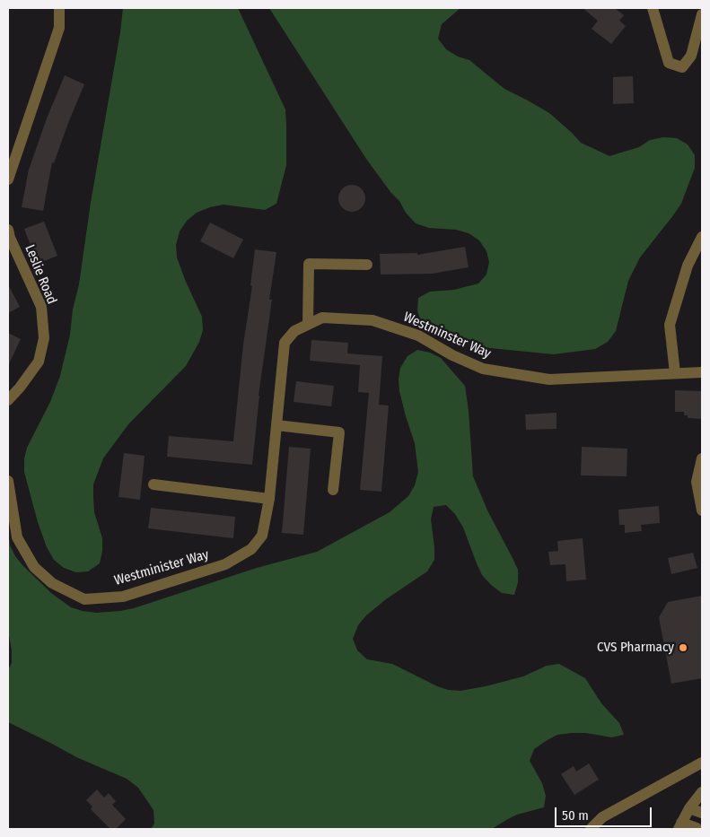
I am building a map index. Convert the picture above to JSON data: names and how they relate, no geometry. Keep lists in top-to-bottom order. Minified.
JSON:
{"streets":{"street":["Leslie Road","Westminster Way","Westminister Way"]},"crossings":[["Westminster Way","Westminister Way"]],"places":["CVS Pharmacy"],"scale_bar":"50 m"}
